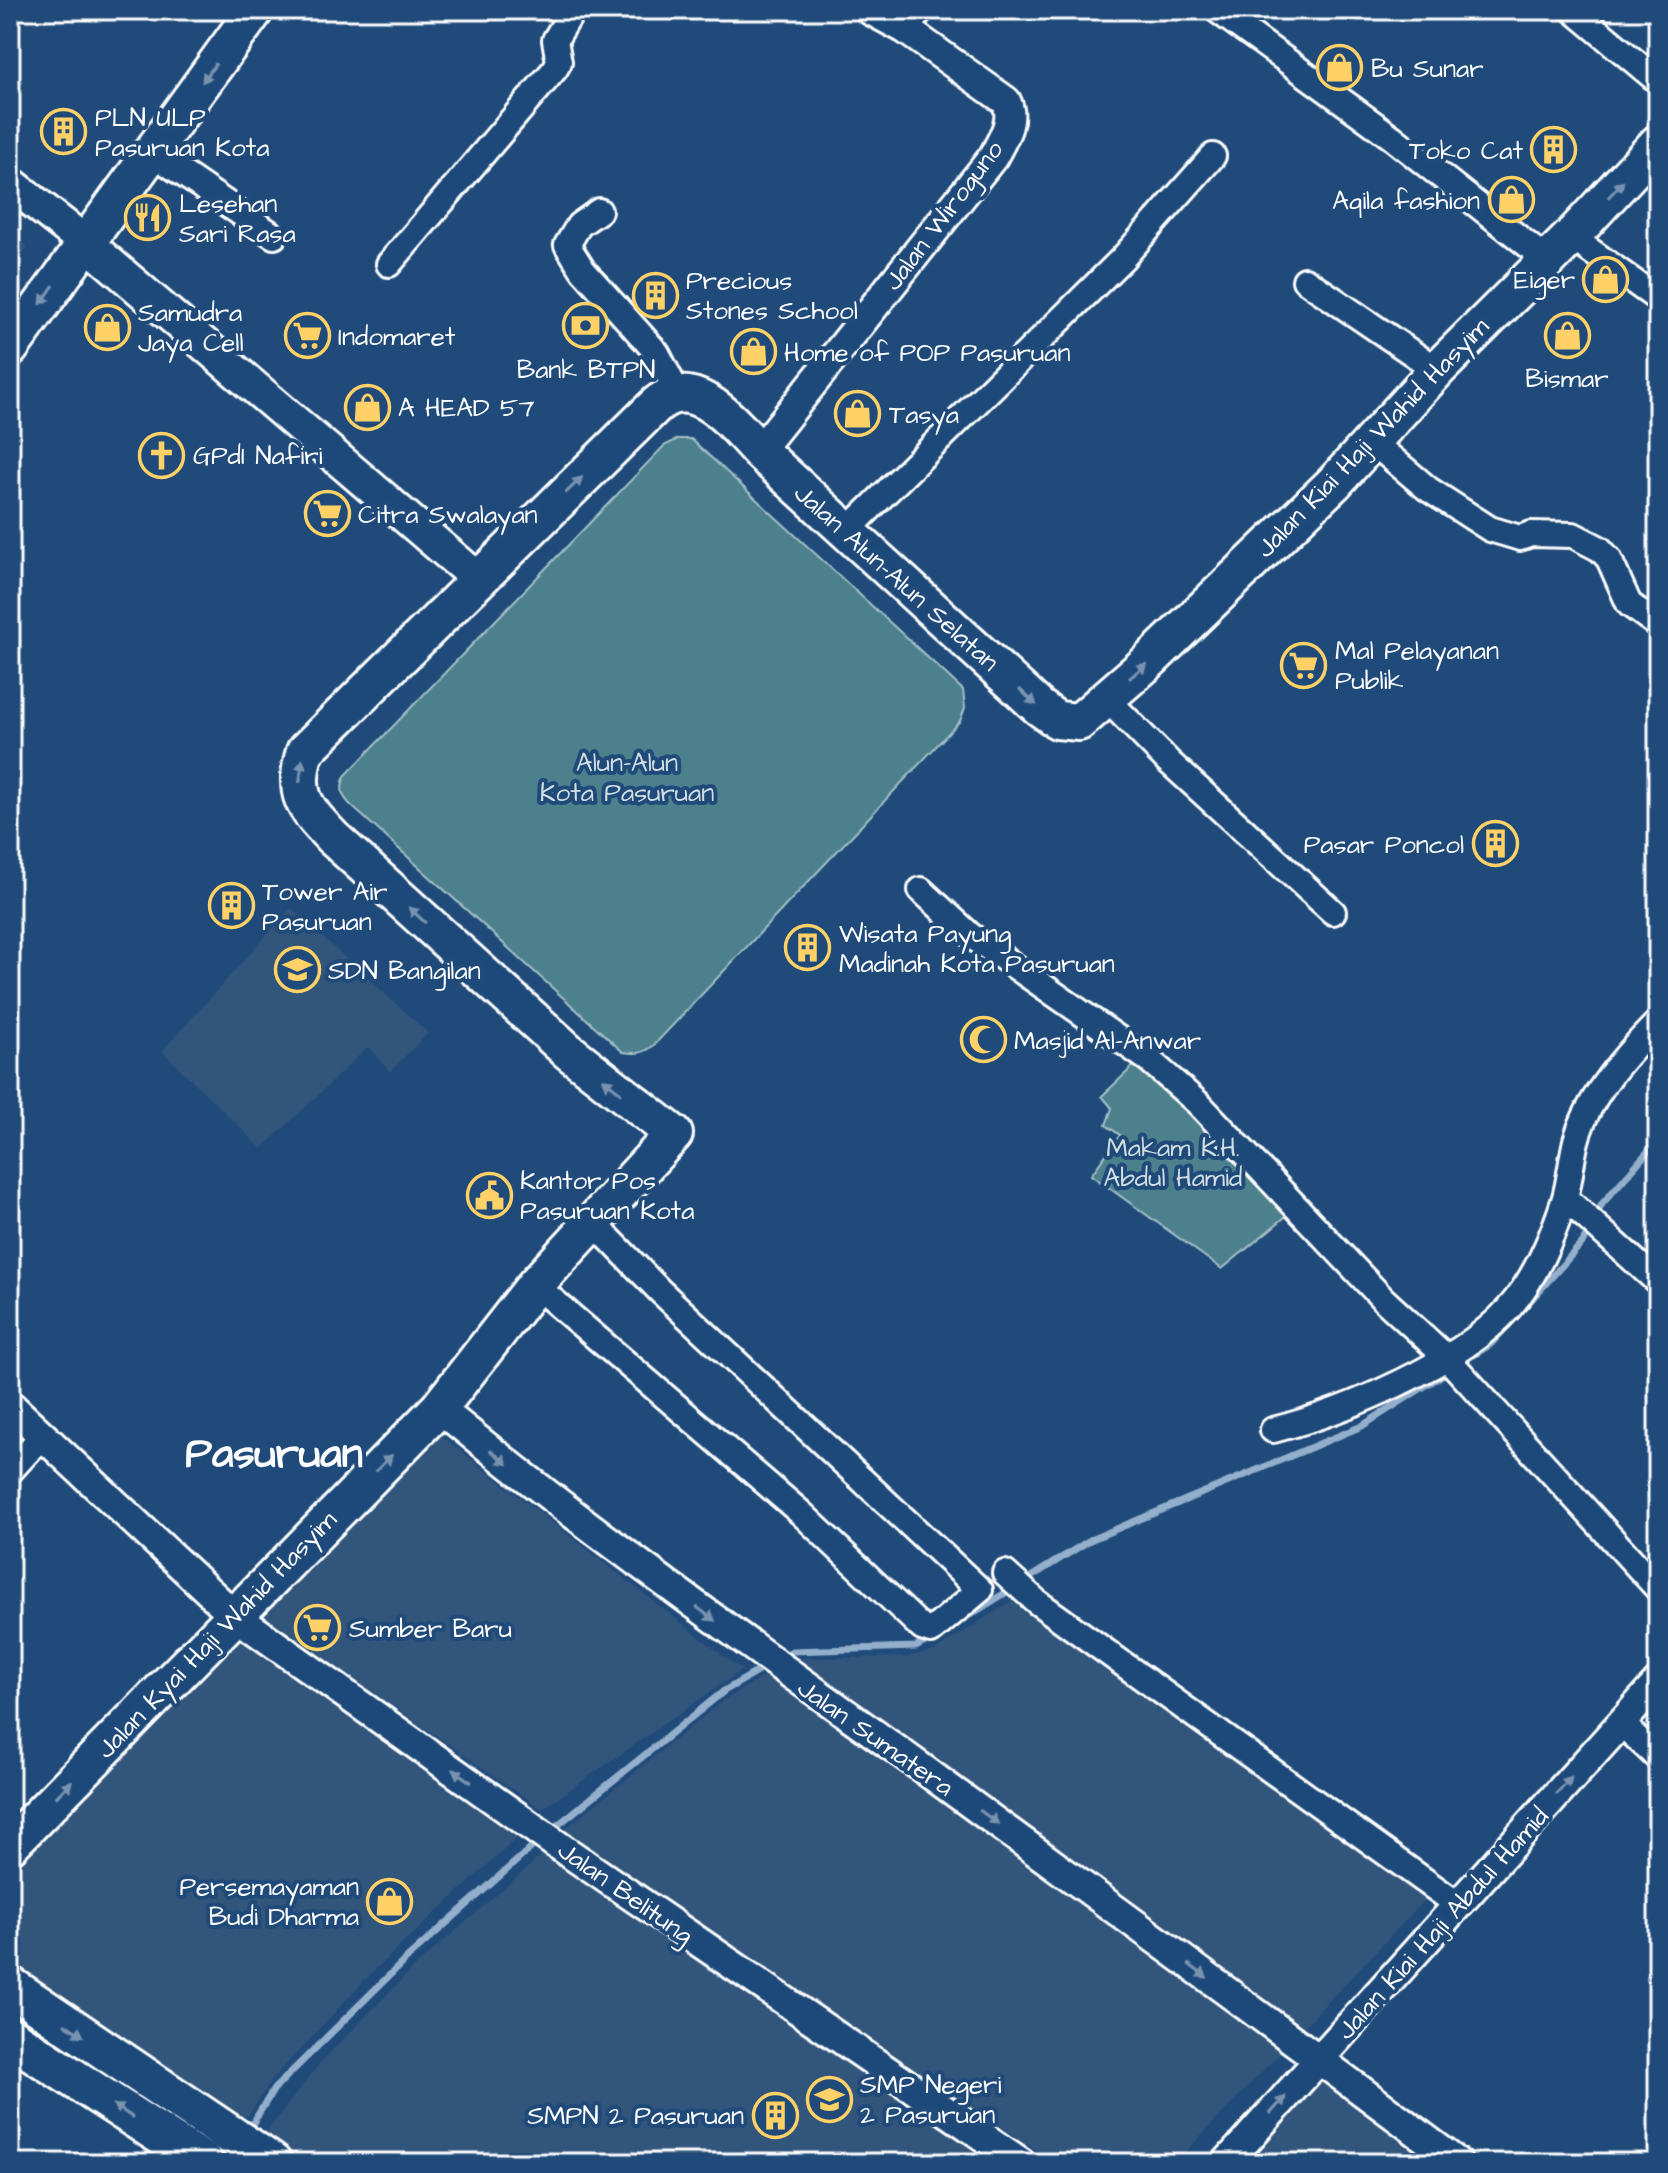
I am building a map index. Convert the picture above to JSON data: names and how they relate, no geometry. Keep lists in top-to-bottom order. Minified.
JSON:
{"streets":{"main road":["Jalan Kiai Haji Wahid Hasyim","Jalan Alun-Alun Selatan","Jalan Kyai Haji Wahid Hasyim"],"street":["Jalan Wiroguno","Jalan Sumatera","Jalan Belitung","Jalan Kiai Haji Abdul Hamid"]},"crossings":[["Jalan Wiroguno","Jalan Alun-Alun Selatan"],["Jalan Kiai Haji Wahid Hasyim","Jalan Alun-Alun Selatan"],["Jalan Kyai Haji Wahid Hasyim","Jalan Sumatera"],["Jalan Kyai Haji Wahid Hasyim","Jalan Belitung"],["Jalan Sumatera","Jalan Kiai Haji Abdul Hamid"]],"one_way":["Jalan Kiai Haji Wahid Hasyim","Jalan Alun-Alun Selatan","Jalan Belitung","Jalan Kiai Haji Abdul Hamid"],"districts":["Pasuruan"],"parks":["Alun-Alun Kota Pasuruan","Makam K.H. Abdul Hamid"],"places":{"shop":["Bu Sunar","Aqila fashion","Eiger","Samudra Jaya Cell","Bismar","Home of POP Pasuruan","A HEAD 57","Tasya","Persemayaman Budi Dharma"],"building":["PLN ULP Pasuruan Kota","Toko Cat","Precious Stones School","Pasar Poncol","Tower Air Pasuruan","Wisata Payung Madinah Kota Pasuruan","SMPN 2 Pasuruan"],"restaurant":["Lesehan Sari Rasa"],"bank":["Bank BTPN"],"supermarket":["Indomaret","Citra Swalayan","Mal Pelayanan Publik","Sumber Baru"],"church":["GPdI Nafiri"],"school or university":["SDN Bangilan","SMP Negeri 2 Pasuruan"],"mosque":["Masjid Al-Anwar"],"public building":["Kantor Pos Pasuruan Kota"]}}
